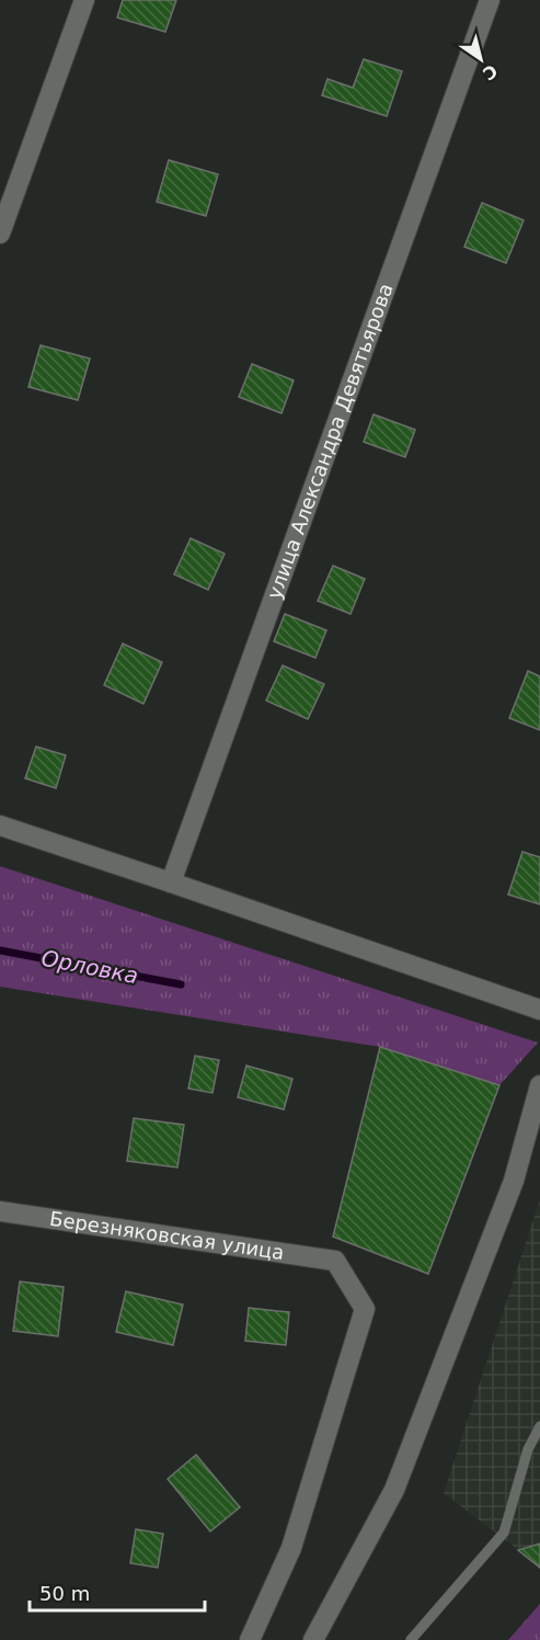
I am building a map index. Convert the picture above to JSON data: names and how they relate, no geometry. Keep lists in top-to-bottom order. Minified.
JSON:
{"streets":{"street":["улица Александра Девятьярова","Березняковская улица"]},"water":["Орловка"],"scale_bar":"50 m","north":"bottom right"}
